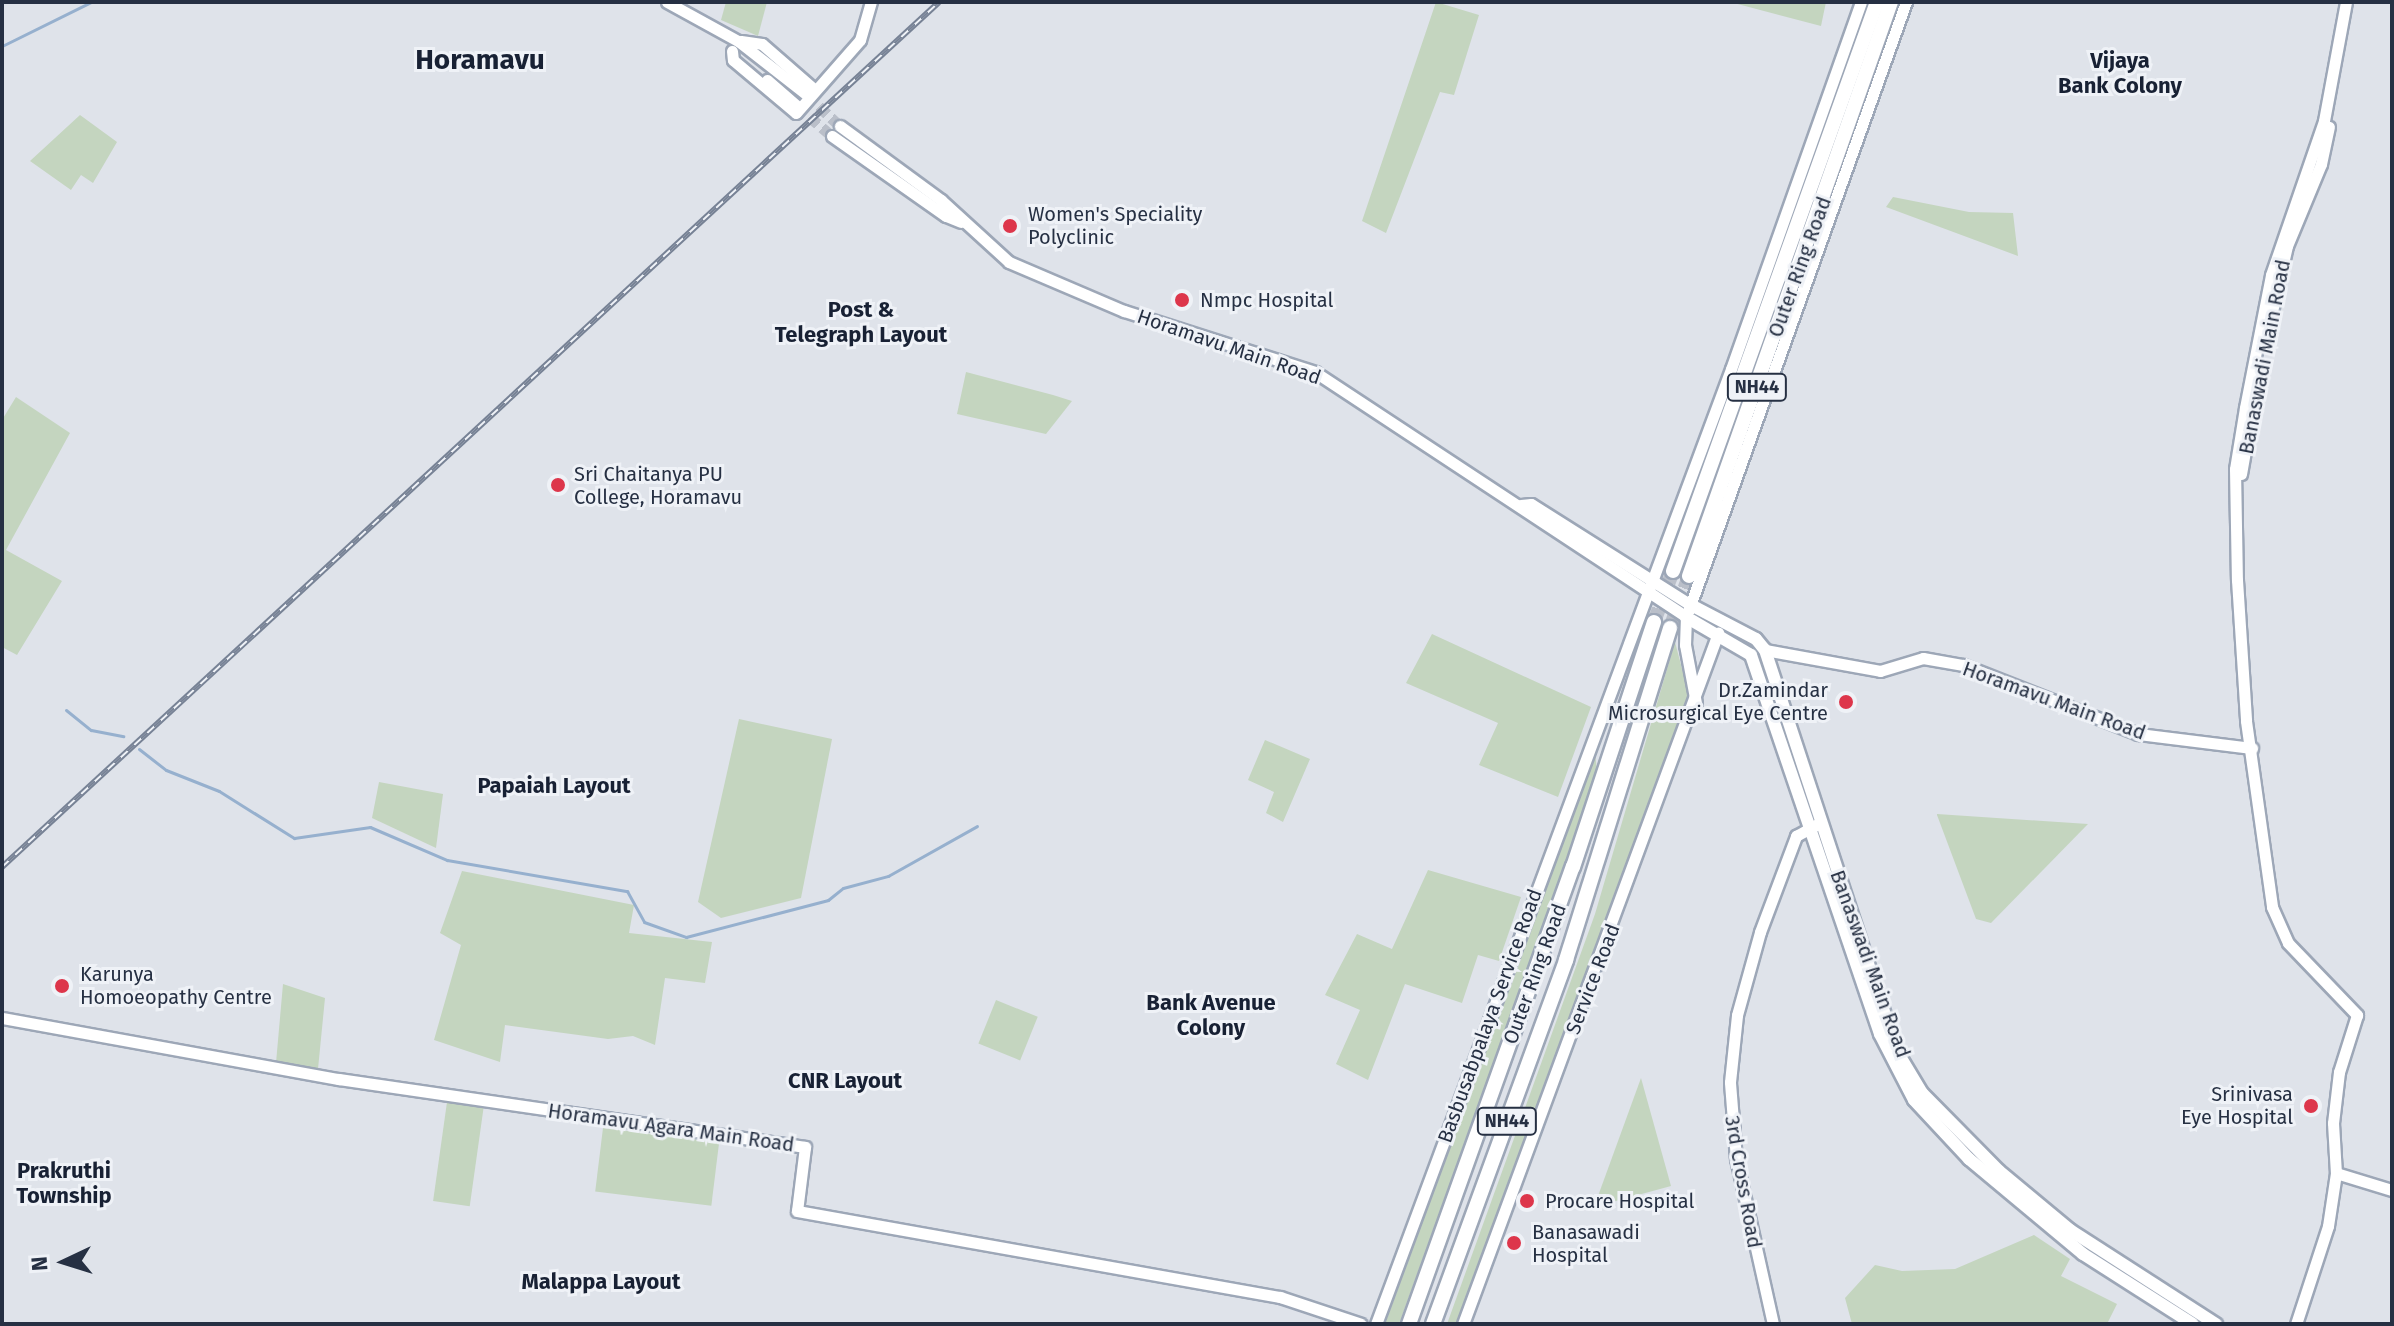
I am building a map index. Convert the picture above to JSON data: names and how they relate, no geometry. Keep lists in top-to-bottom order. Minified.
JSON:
{"streets":{"highway":["Outer Ring Road","NH44"],"main road":["Banaswadi Main Road"],"street":["Horamavu Main Road","Service Road","Basbusabpalaya Service Road","Horamavu Agara Main Road","3rd Cross Road"]},"crossings":[["Outer Ring Road","Basbusabpalaya Service Road"],["Horamavu Main Road","Banaswadi Main Road"],["Horamavu Main Road","Basbusabpalaya Service Road"],["Banaswadi Main Road","Service Road"],["Banaswadi Main Road","3rd Cross Road"]],"districts":["Horamavu","Vijaya Bank Colony","Post & Telegraph Layout","Papaiah Layout","Bank Avenue Colony","CNR Layout","Prakruthi Township","Malappa Layout"],"places":["Women's Speciality Polyclinic","Nmpc Hospital","Sri Chaitanya PU College, Horamavu","Dr.Zamindar Microsurgical Eye Centre","Karunya Homoeopathy Centre","Srinivasa Eye Hospital","Procare Hospital","Banasawadi Hospital"],"north":"left"}
